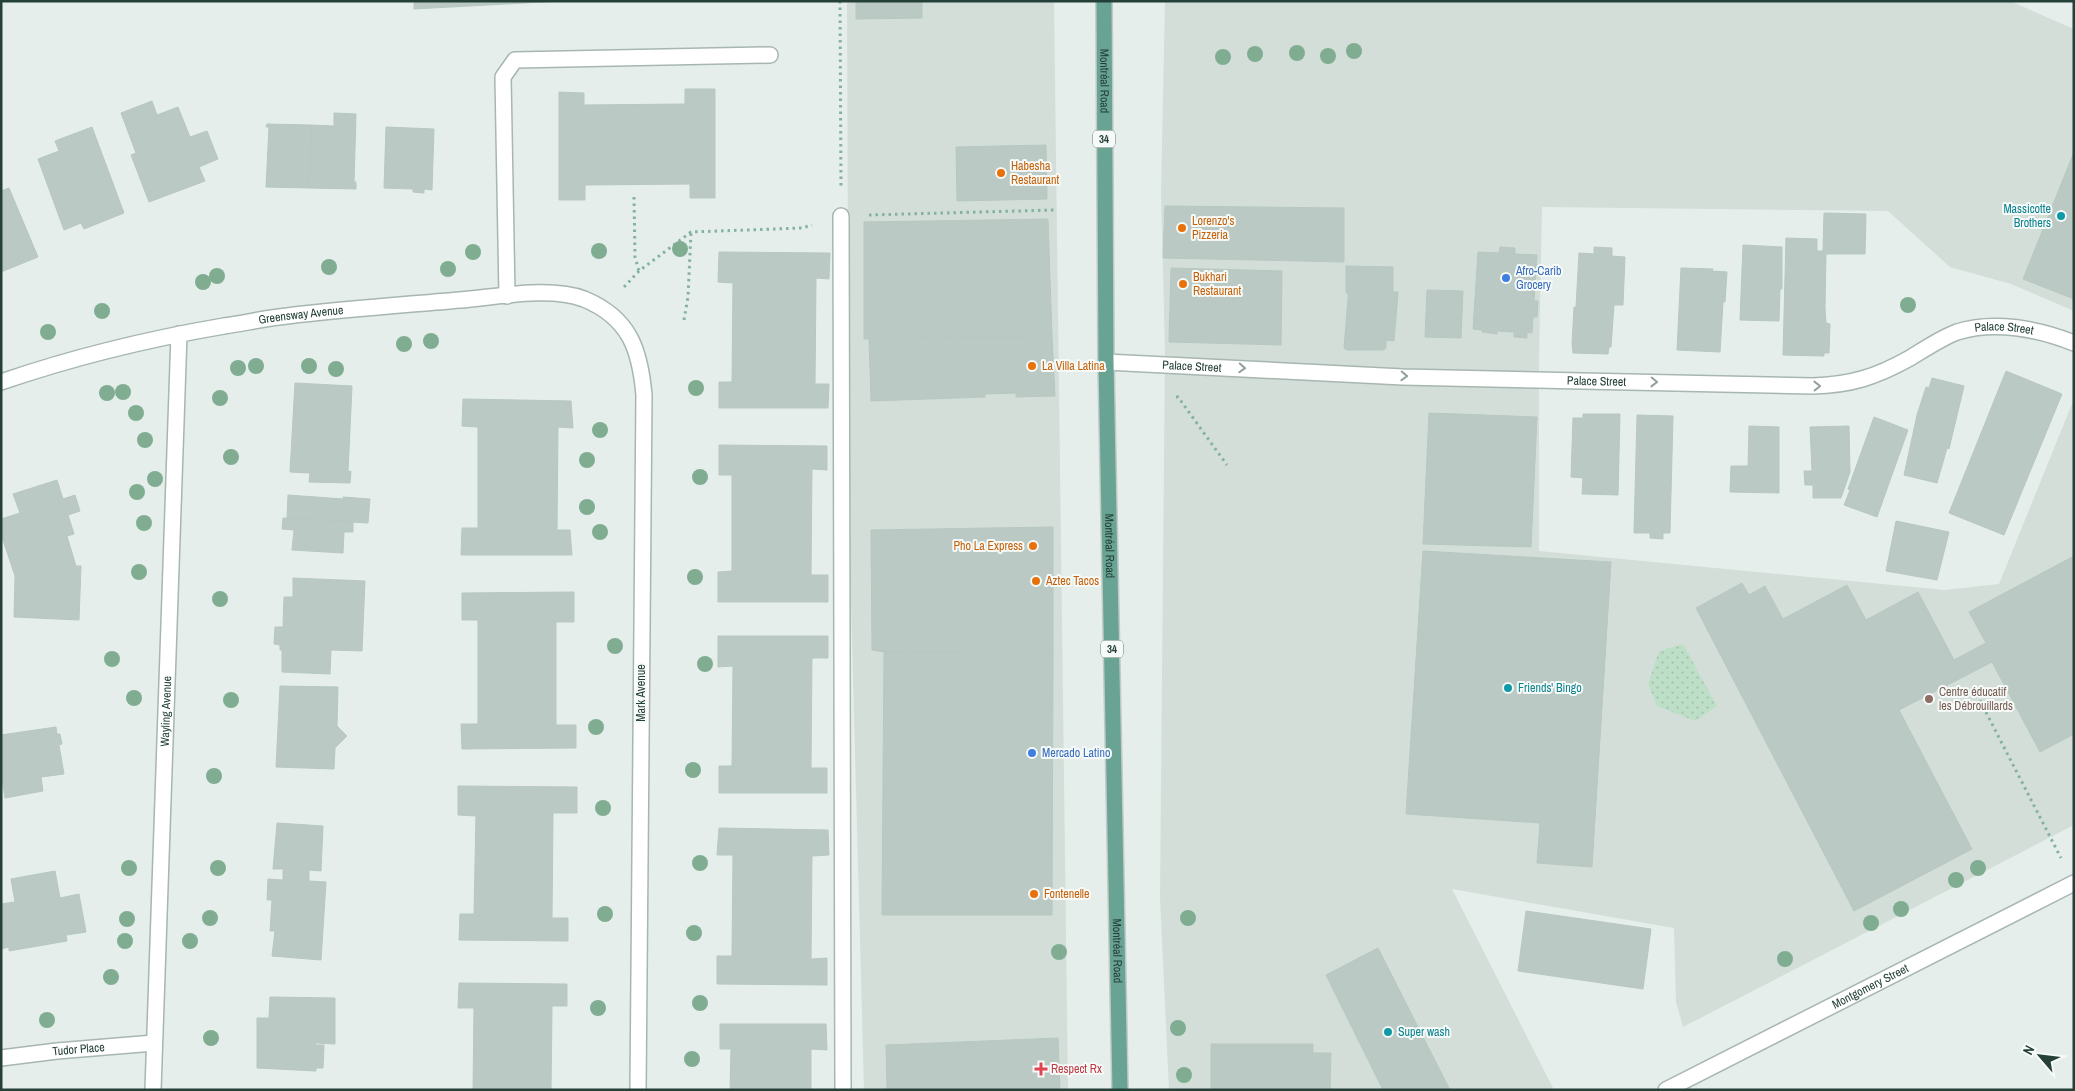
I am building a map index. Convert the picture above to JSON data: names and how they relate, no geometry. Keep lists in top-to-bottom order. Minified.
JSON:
{"streets":{"main road":["Montréal Road","34"],"street":["Greensway Avenue","Palace Street","Mark Avenue","Wayling Avenue","Montgomery Street","Tudor Place"]},"crossings":[["Montréal Road","Palace Street"],["Greensway Avenue","Mark Avenue"],["Greensway Avenue","Wayling Avenue"],["Wayling Avenue","Tudor Place"]],"one_way":["Palace Street"],"places":{"other":["Habesha Restaurant","Massicotte Brothers","Lorenzo's Pizzeria","Afro-Carib Grocery","Bukhari Restaurant","La Villa Latina","Pho La Express","Aztec Tacos","Friends' Bingo","Centre éducatif les Débrouillards","Mercado Latino","Fontenelle","Super wash"],"health":["Respect Rx"]},"north":"top left"}
